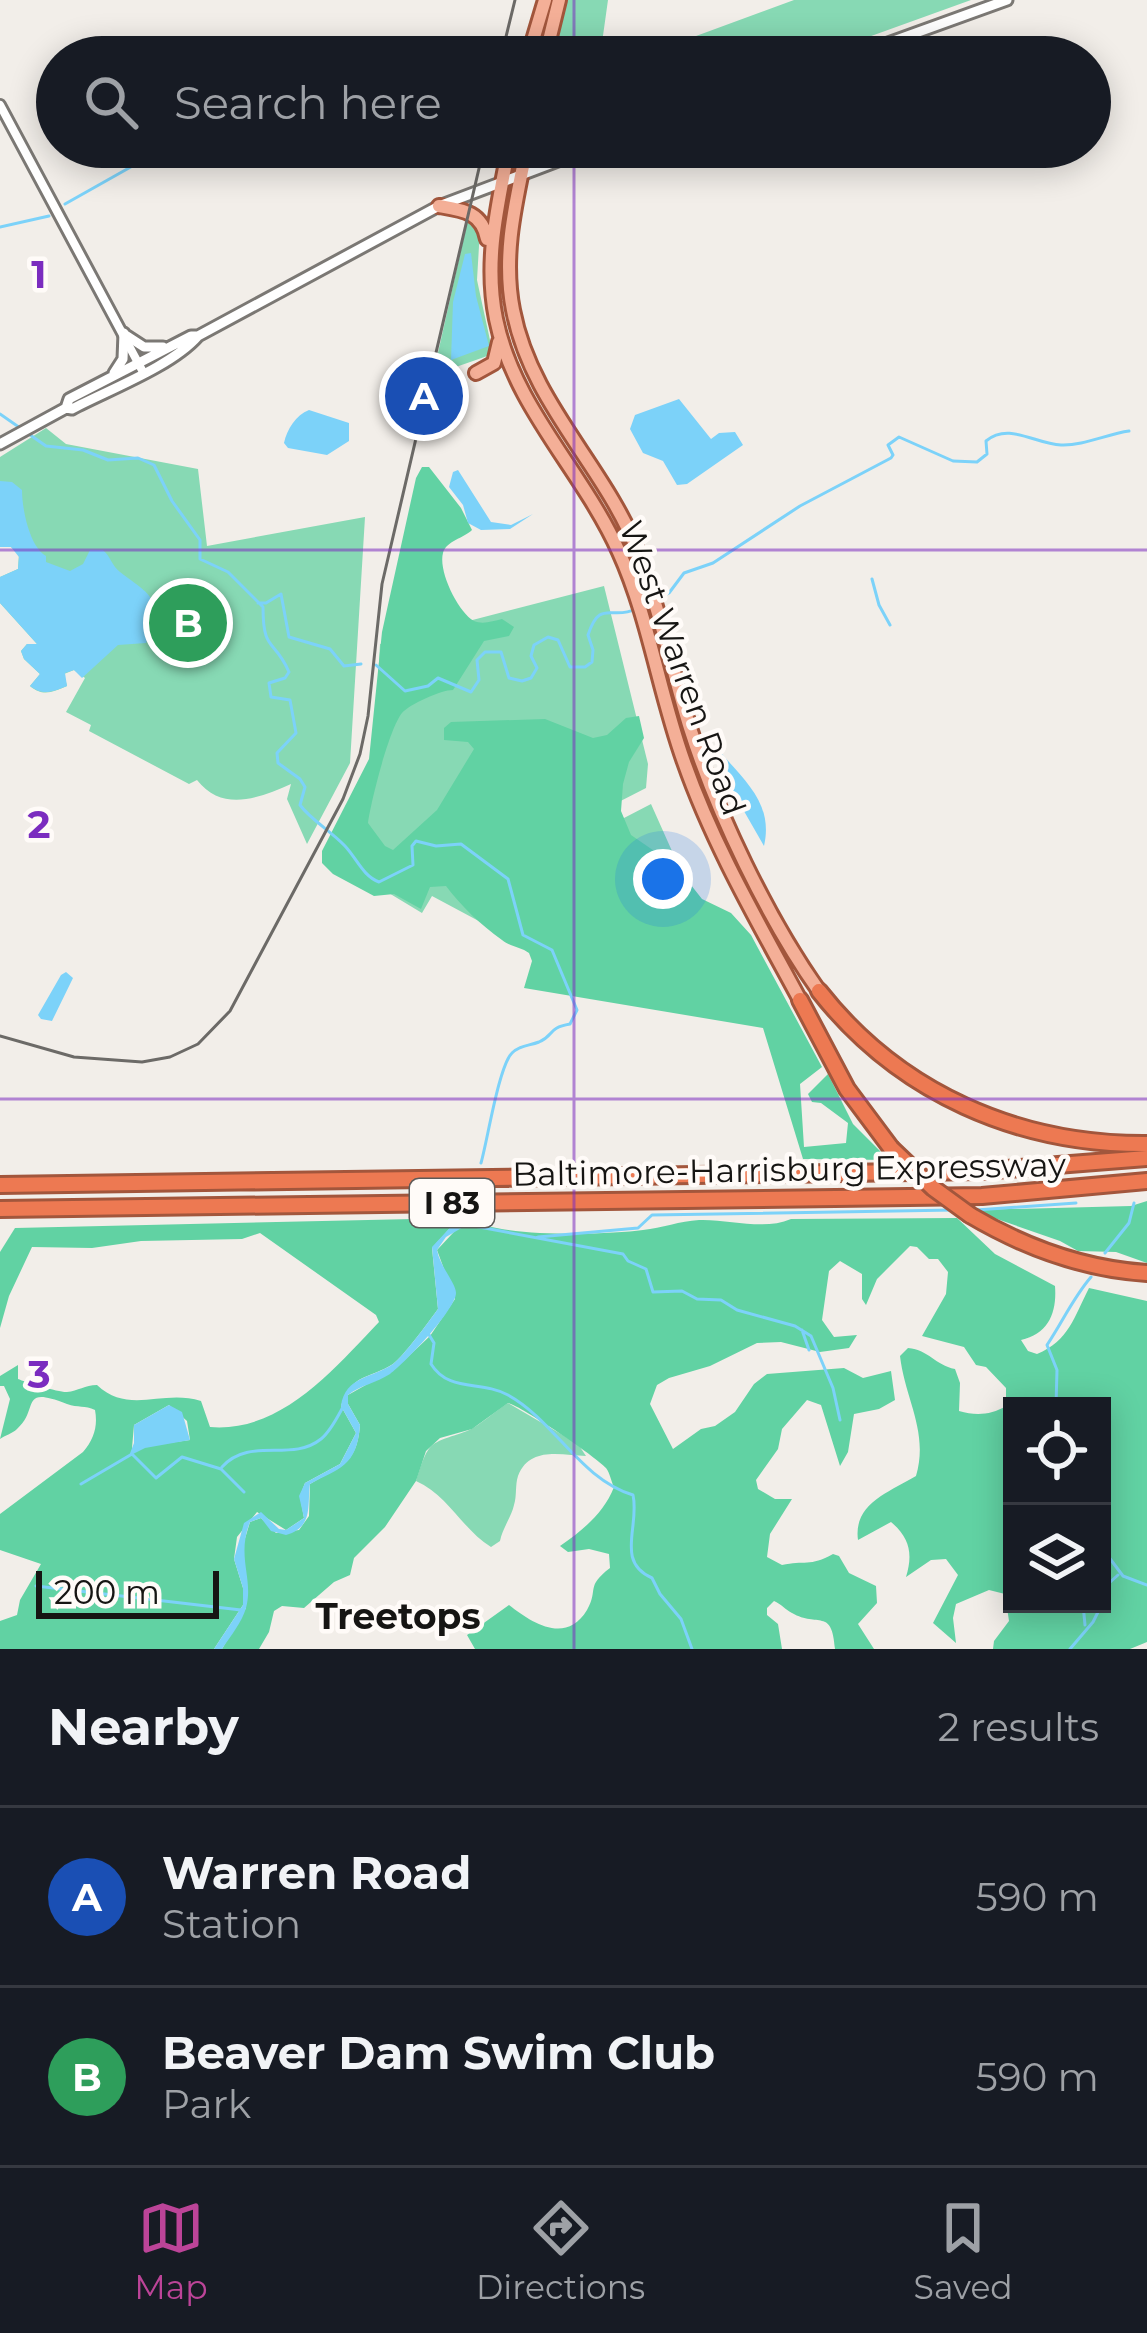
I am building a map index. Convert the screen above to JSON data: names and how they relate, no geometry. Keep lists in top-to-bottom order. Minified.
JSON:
{"streets":{"highway":["Baltimore-Harrisburg Expressway","I 83"],"main road":["West Warren Road"]},"districts":["Treetops"],"scale_bar":"200 m","page":{"search":"Search here","pins":["A","B"],"scale":"200 m","heading":["Nearby","2 results"],"list":[{"mark":"A","name":"Warren Road","note":"Station","value":"590 m"},{"mark":"B","name":"Beaver Dam Swim Club","note":"Park","value":"590 m"}],"nav":["Map","Directions","Saved"]},"grid":{"rows":["1","2","3"]}}
